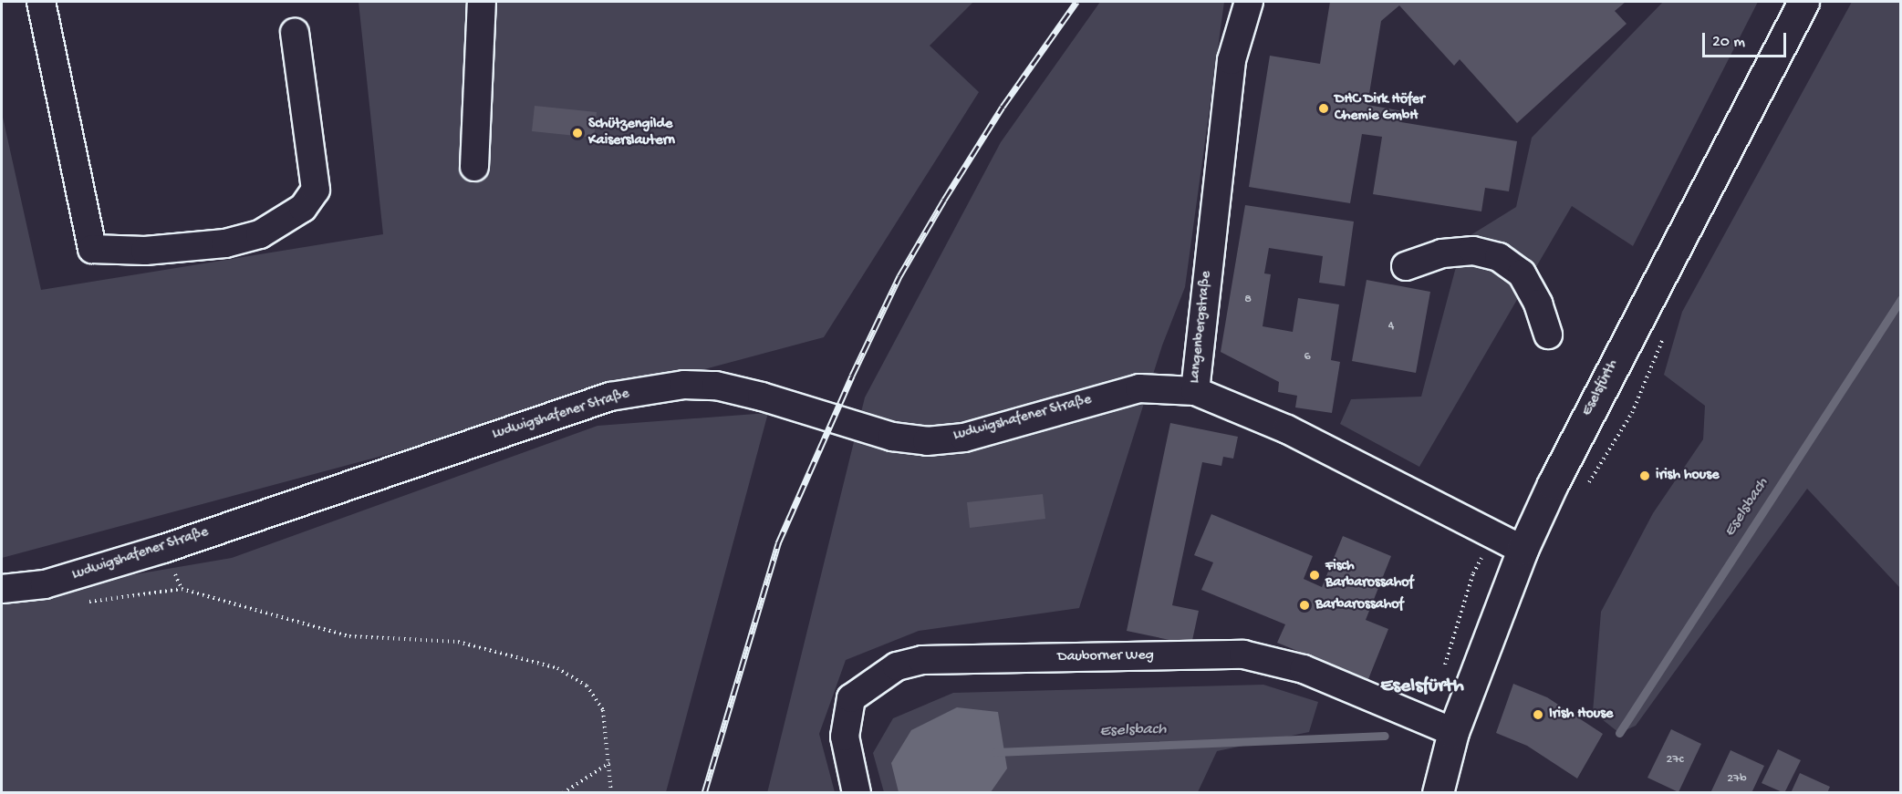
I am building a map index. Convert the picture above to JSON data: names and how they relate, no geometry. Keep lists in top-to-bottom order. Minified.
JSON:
{"streets":{"main road":["Eselsfürth"],"street":["Langenbergstraße","Ludwigshafener Straße","Dauborner Weg"]},"crossings":[["Langenbergstraße","Eselsfürth"],["Langenbergstraße","Ludwigshafener Straße"],["Eselsfürth","Dauborner Weg"]],"districts":["Eselsfürth"],"water":["Eselsbach"],"places":["DHC Dirk Höfer Chemie GmbH","Schützengilde Kaiserslautern","irish house","Fisch Barbarossahof","Barbarossahof","Irish House"],"house_numbers":["8","4","6","27c","27b"],"scale_bar":"20 m"}
